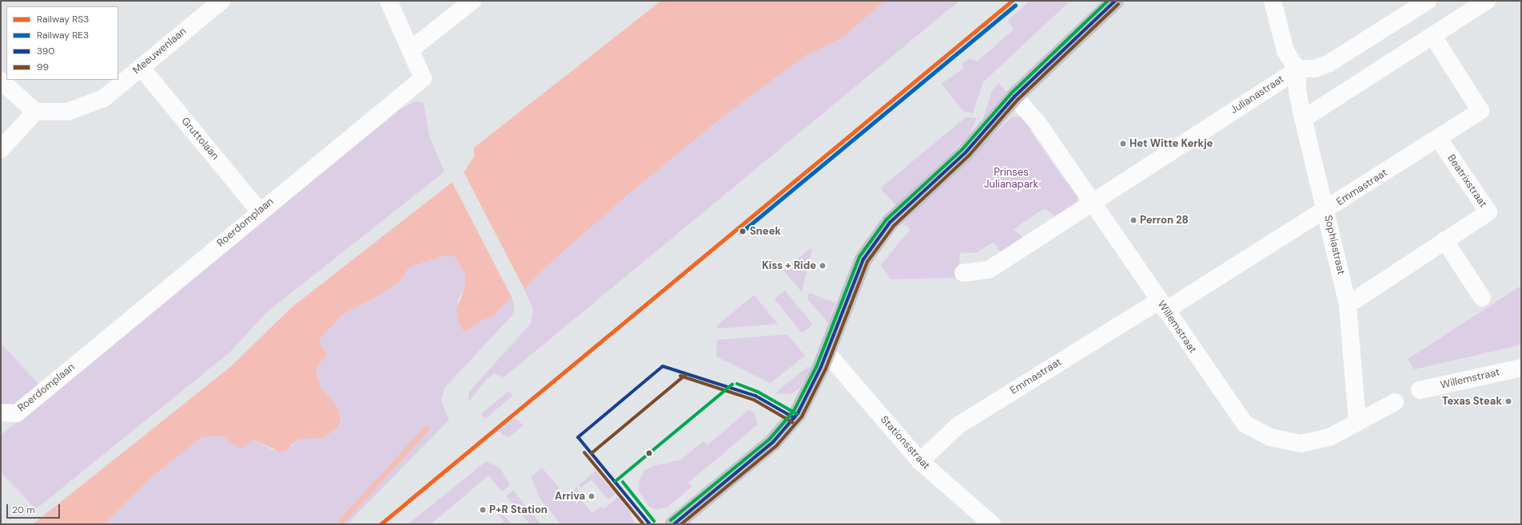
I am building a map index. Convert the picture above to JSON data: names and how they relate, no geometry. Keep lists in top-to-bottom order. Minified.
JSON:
{"streets":{"street":["Meeuwenlaan","Julianastraat","Gruttolaan","Beatrixstraat","Emmastraat","Roerdomplaan","Sophiastraat","Willemstraat","Stationsstraat"]},"crossings":[["Meeuwenlaan","Gruttolaan"],["Julianastraat","Sophiastraat"],["Julianastraat","Willemstraat"],["Gruttolaan","Roerdomplaan"],["Beatrixstraat","Emmastraat"],["Beatrixstraat","Sophiastraat"],["Emmastraat","Sophiastraat"],["Emmastraat","Willemstraat"],["Emmastraat","Stationsstraat"],["Sophiastraat","Willemstraat"]],"parks":["Prinses Julianapark"],"places":["Het Witte Kerkje","Perron 28","Sneek","Kiss + Ride","Texas Steak","Arriva","P+R Station"],"lines":["rail line RS3","transit line 390","transit line 99","rail line RE3"],"legend":["Railway RS3","Railway RE3","390","99"],"scale_bar":"20 m"}
